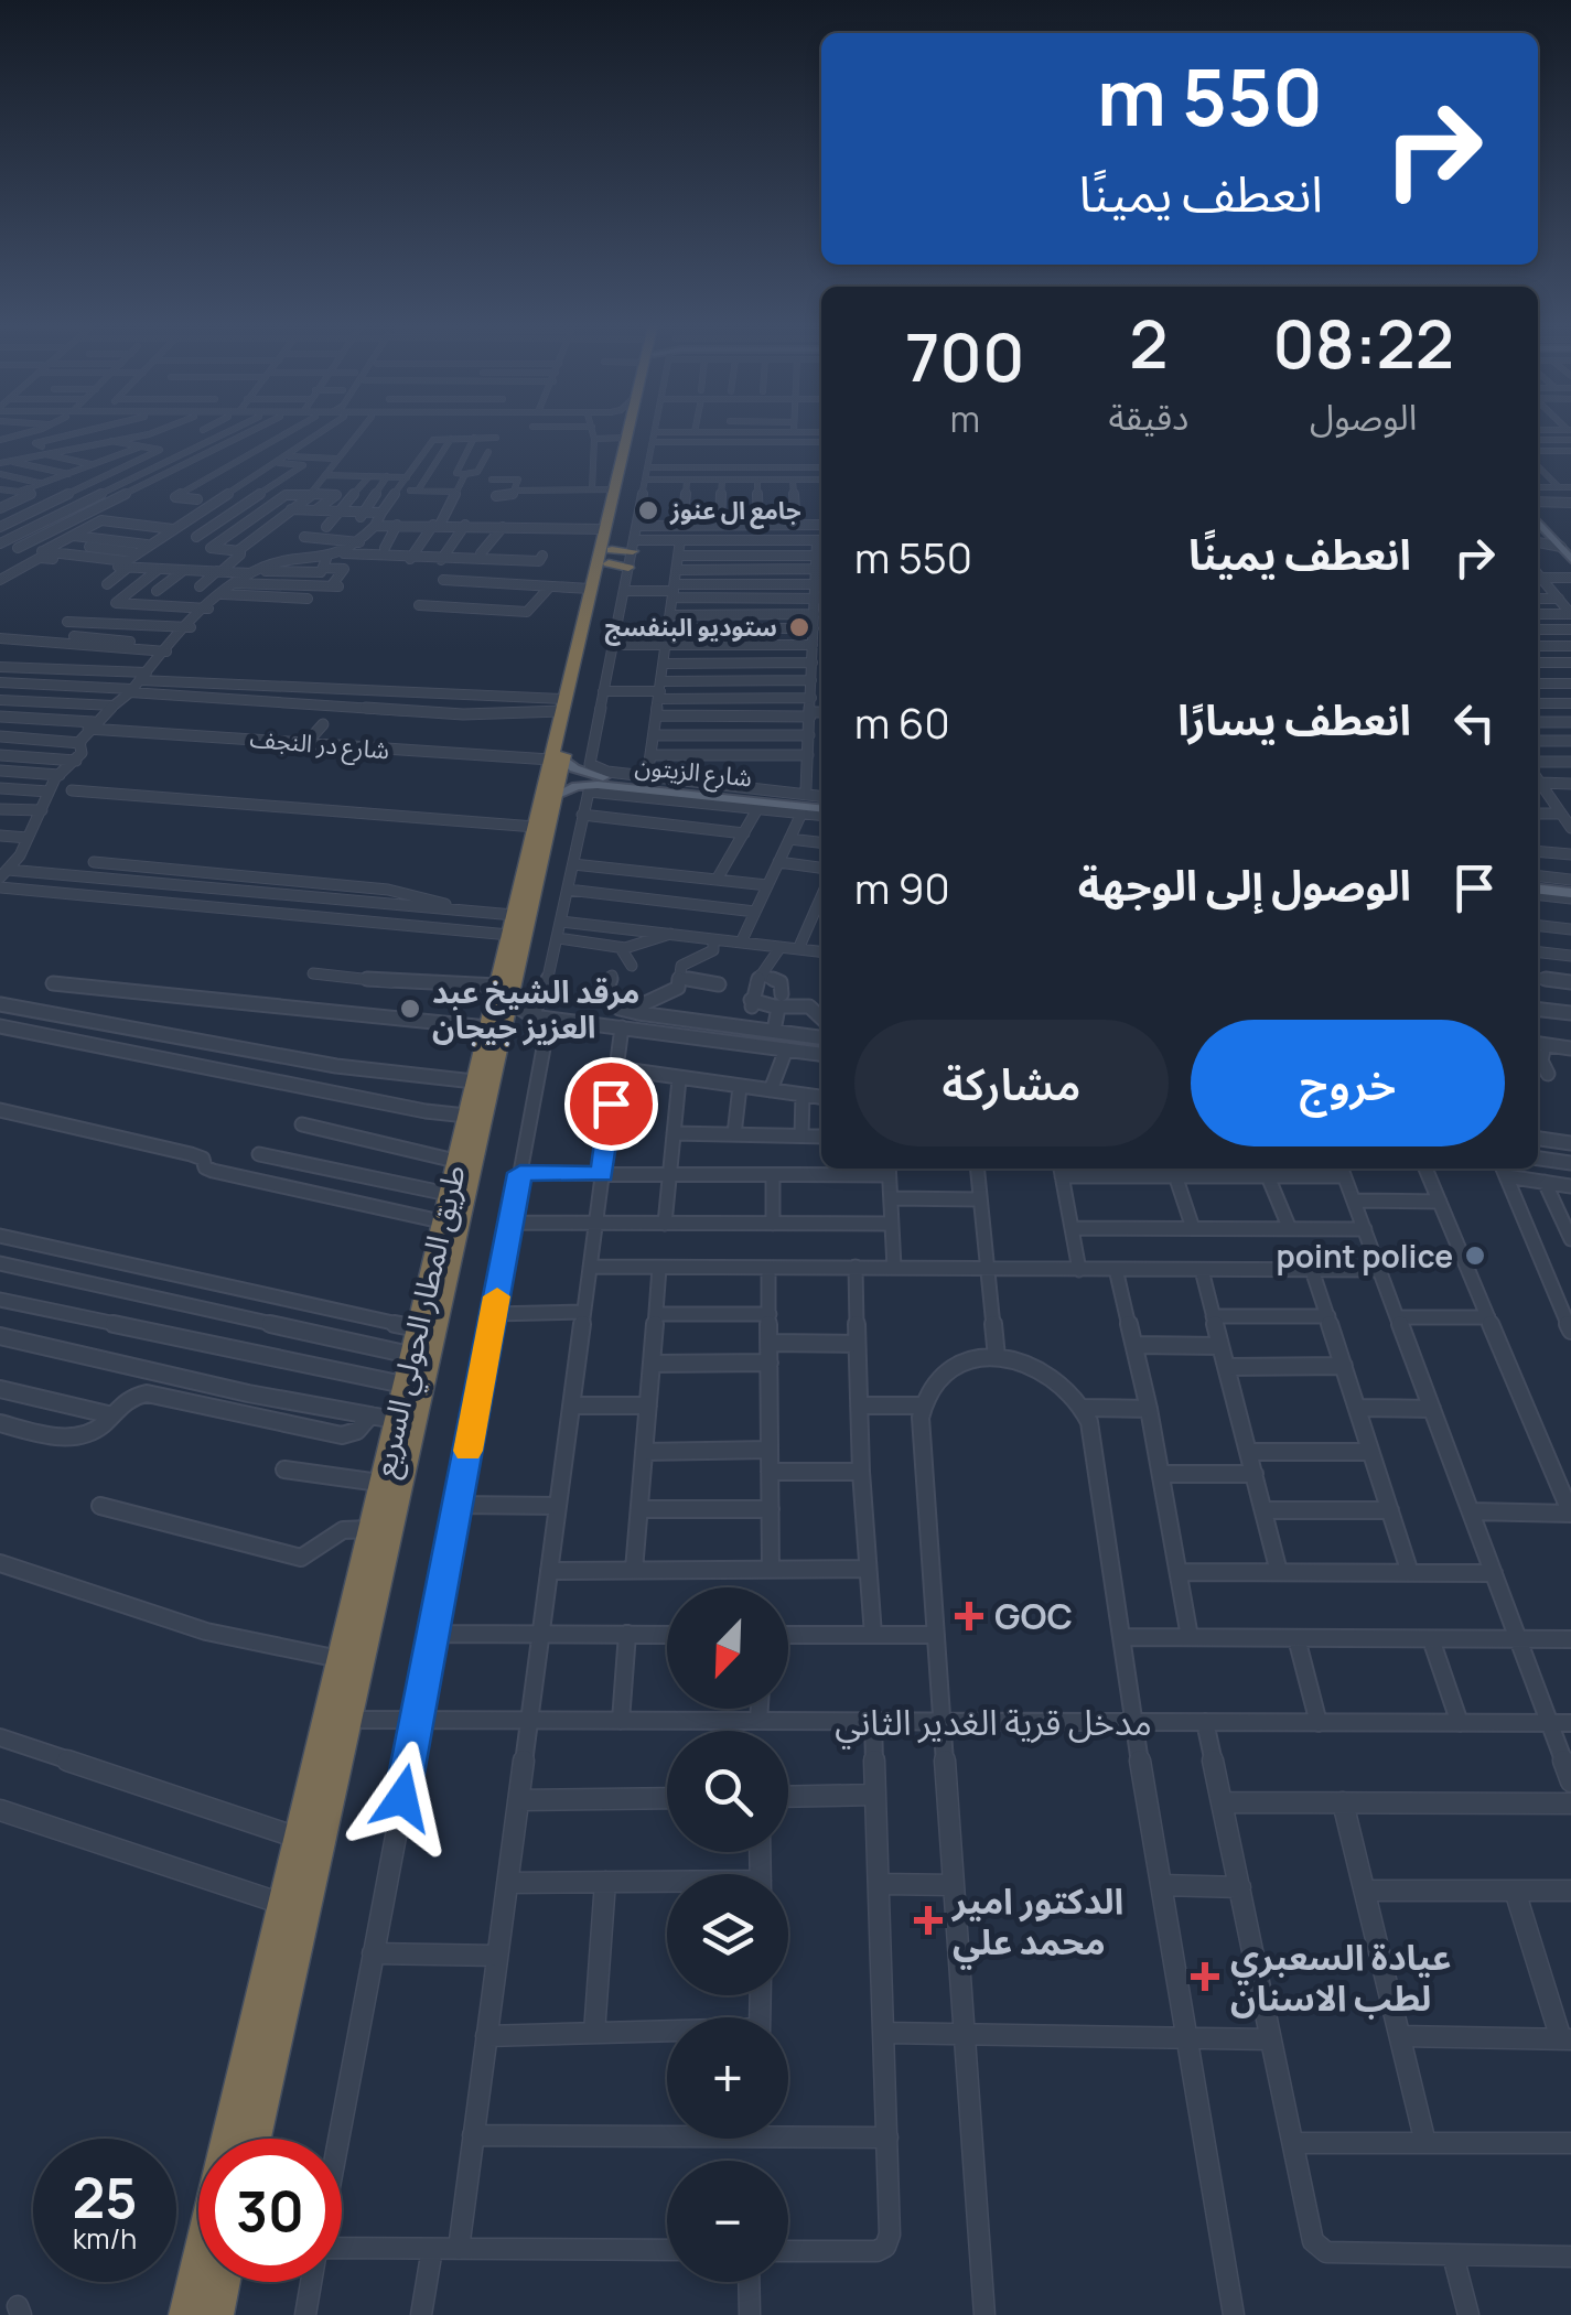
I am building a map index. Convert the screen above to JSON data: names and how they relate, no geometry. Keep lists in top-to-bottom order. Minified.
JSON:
{"streets":{"highway":["طريق المطار الحولي السريع"],"main road":["شارع الزيتون"],"street":["شارع در النجف","مدخل قرية الغدير الثاني"]},"crossings":[["شارع در النجف","شارع الزيتون"],["شارع در النجف","طريق المطار الحولي السريع"],["شارع الزيتون","طريق المطار الحولي السريع"],["طريق المطار الحولي السريع","مدخل قرية الغدير الثاني"]],"places":{"other":["جامع ال عنوز","ستوديو البنفسج","مرقد الشيخ عبد العزيز جيجان","point police"],"health":["GOC","الدكتور امير محمد علي","عيادة السعبري لطب الاسنان"]},"north":"bottom left","page":{"turn":["550 m","انعطف يمينًا"],"eta":["08:22","الوصول","2","دقيقة","700","m"],"list":[{"name":"انعطف يمينًا","value":"550 m"},{"name":"انعطف يسارًا","value":"60 m"},{"name":"الوصول إلى الوجهة","value":"90 m"}],"buttons":["خروج","مشاركة"],"map_buttons":["+","−"],"speed":"25 km/h","limit":"30"}}
